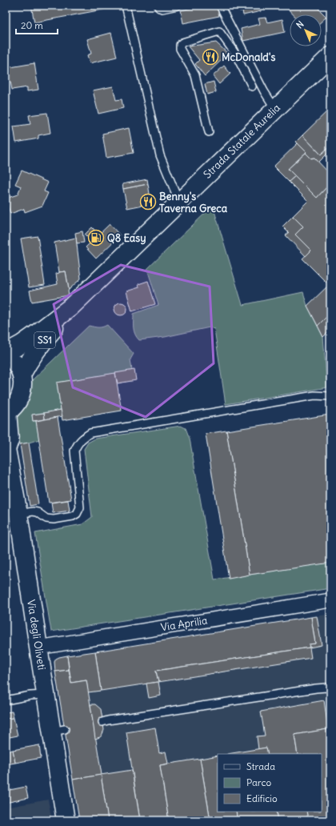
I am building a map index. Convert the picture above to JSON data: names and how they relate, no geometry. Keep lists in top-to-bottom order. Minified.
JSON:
{"streets":{"main road":["Strada Statale Aurelia","SS1","Via degli Oliveti"],"street":["Via Aprilia"]},"crossings":[["Strada Statale Aurelia","Via degli Oliveti"],["Via Aprilia","Via degli Oliveti"]],"places":{"restaurant":["McDonald's","Benny's Taverna Greca"],"fuel station":["Q8 Easy"]},"legend":["Strada","Parco","Edificio"],"scale_bar":"20 m","north":"top left"}
